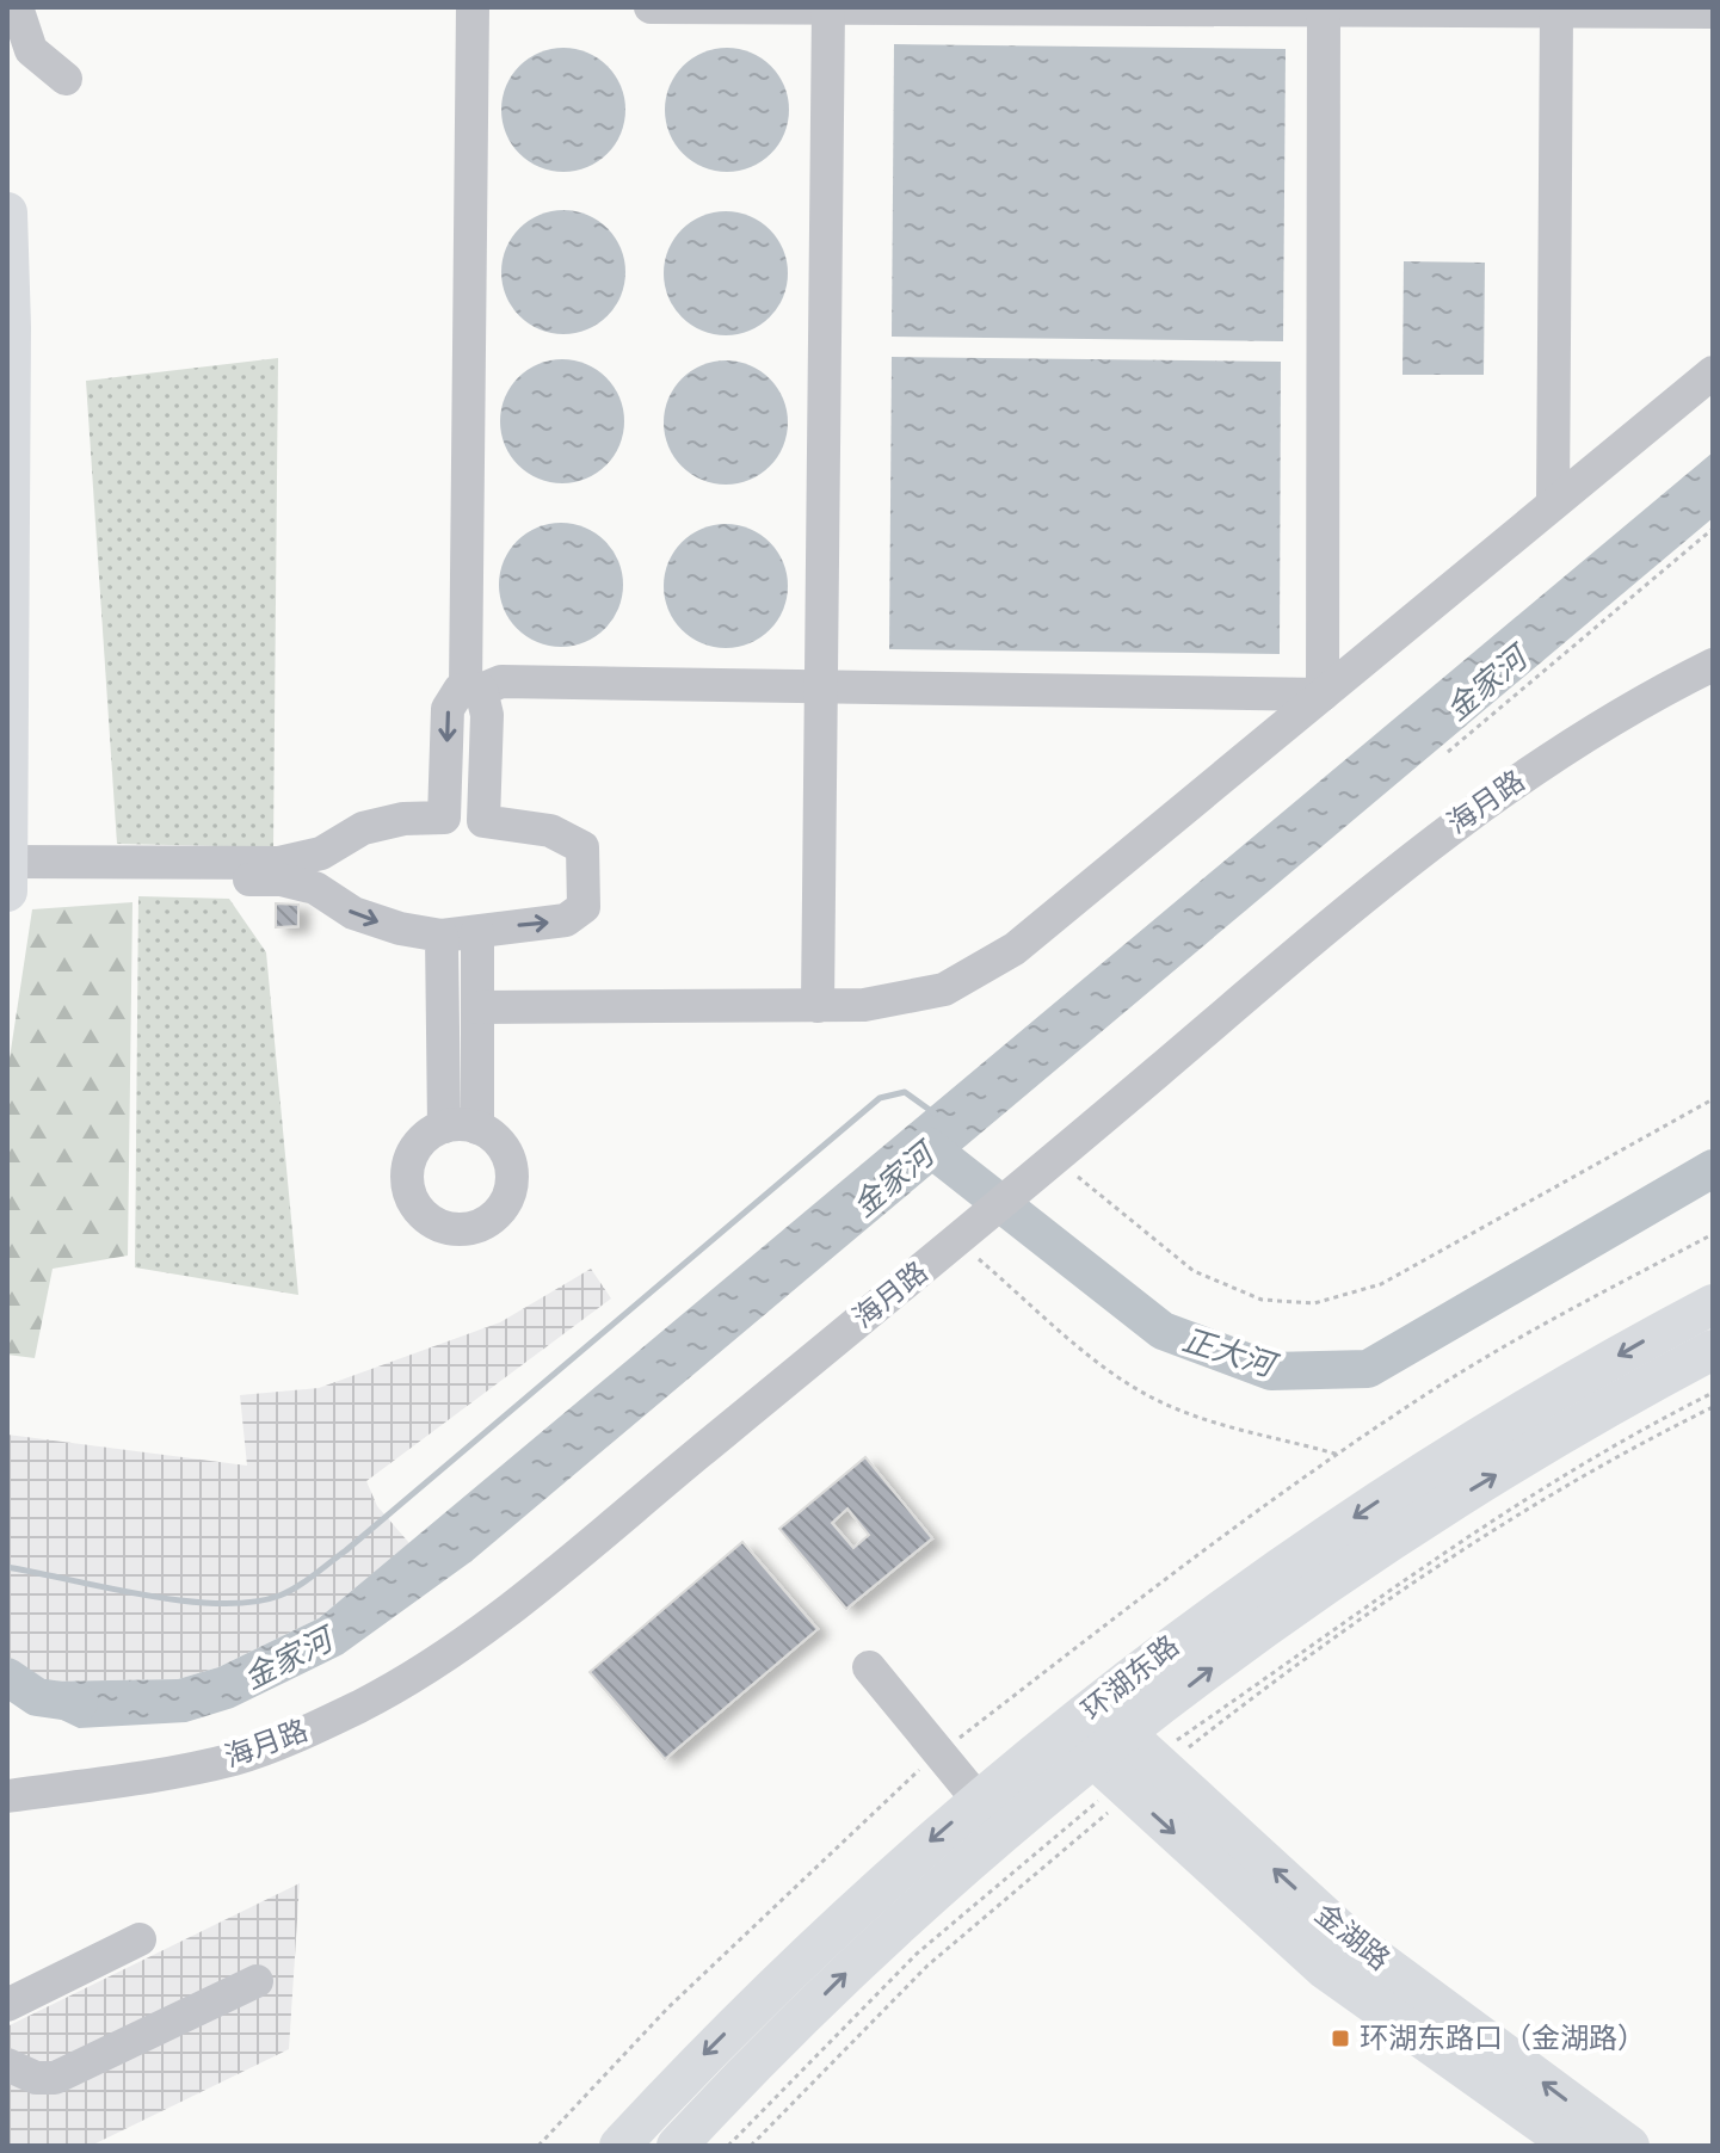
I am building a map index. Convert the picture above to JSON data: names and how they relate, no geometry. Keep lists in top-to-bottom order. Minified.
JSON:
{"streets":{"main road":["环湖东路","金湖路"],"street":["海月路"]},"crossings":[["环湖东路","金湖路"]],"water":["金家河","正大河"],"places":{"transit":["环湖东路口（金湖路）"]}}
